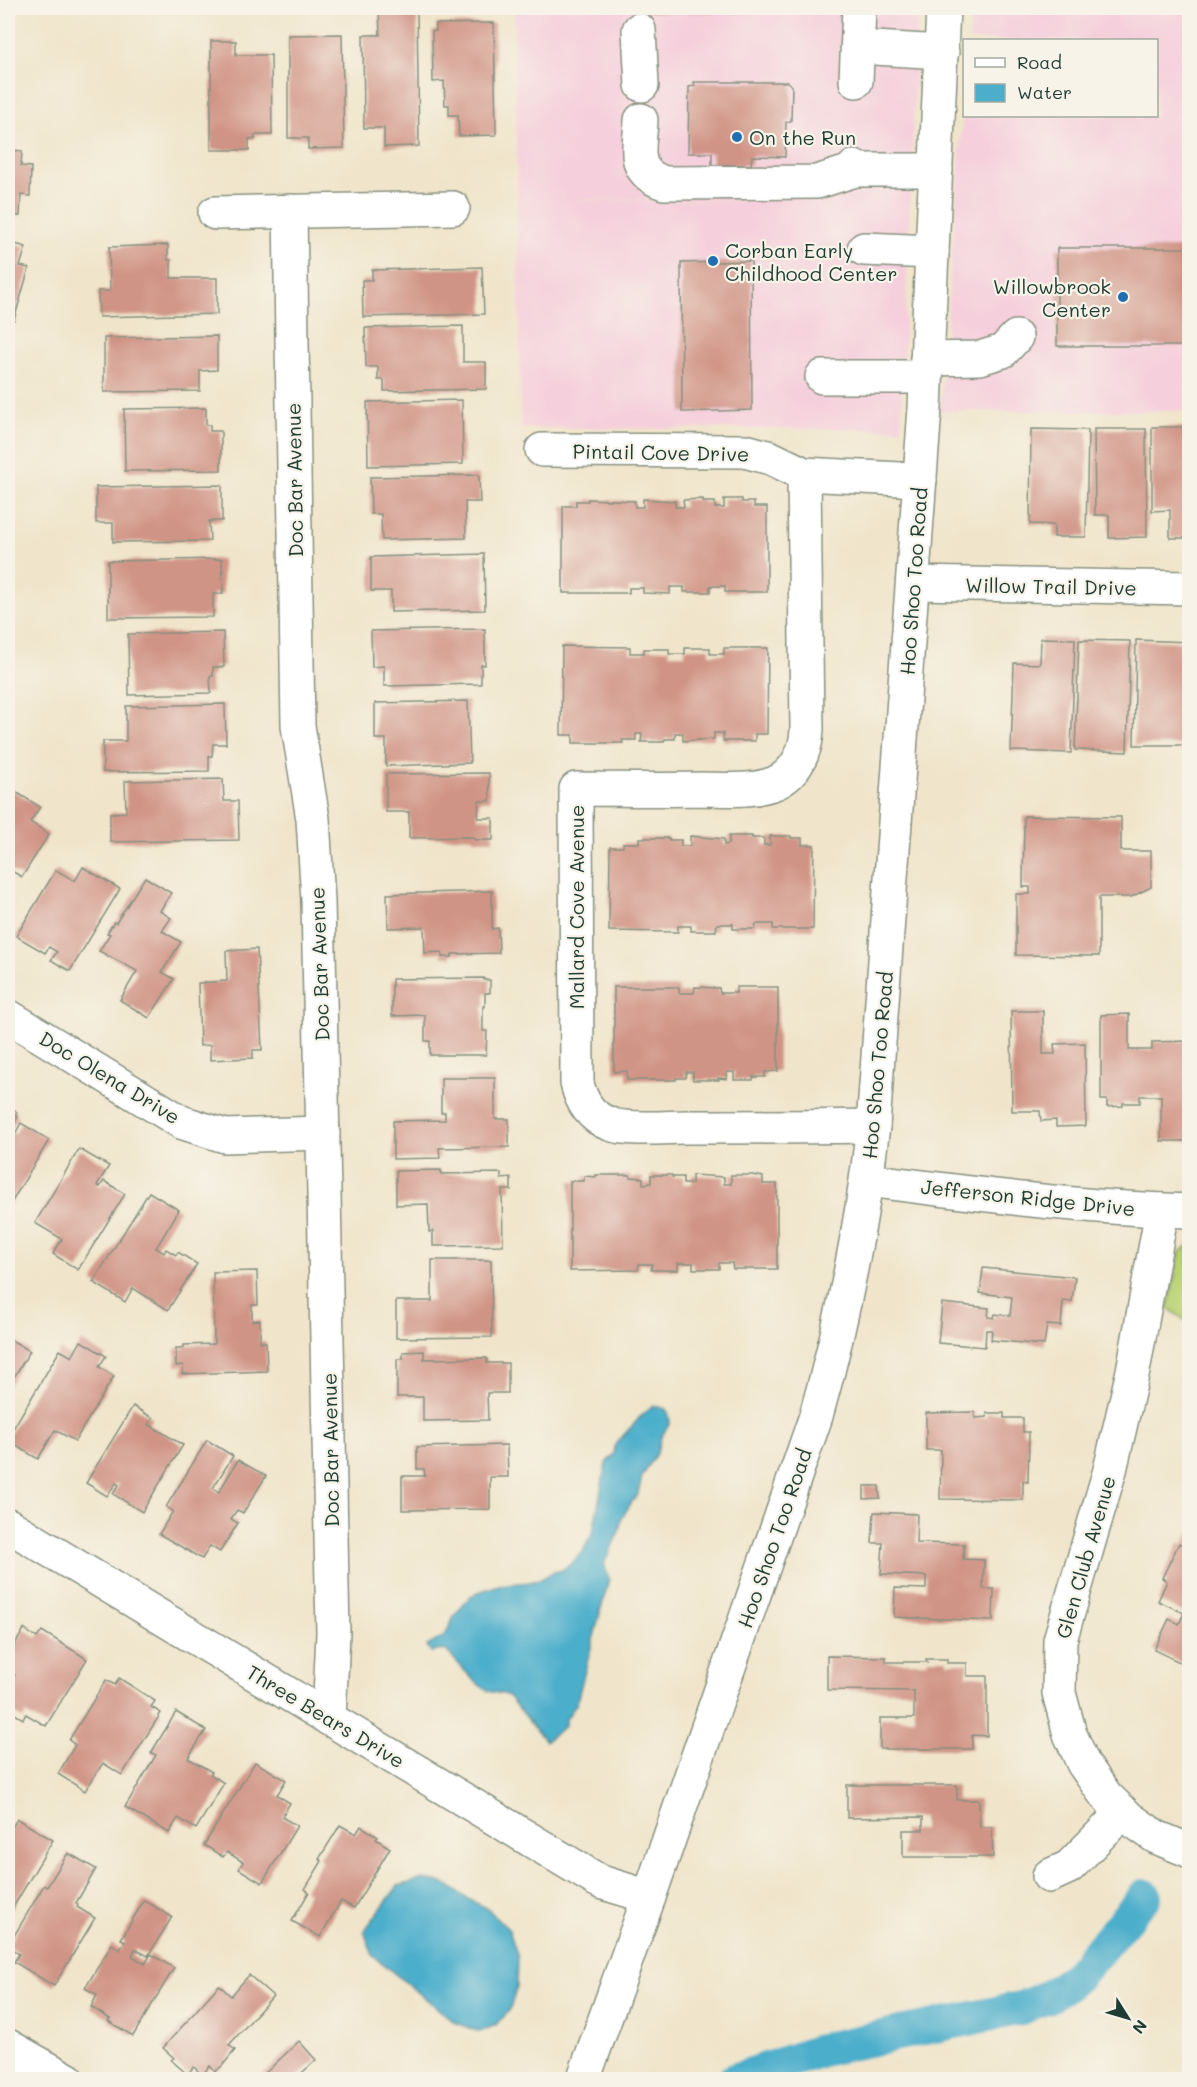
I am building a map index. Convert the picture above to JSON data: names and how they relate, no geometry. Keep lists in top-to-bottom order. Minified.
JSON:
{"streets":{"street":["Pintail Cove Drive","Doc Bar Avenue","Hoo Shoo Too Road","Willow Trail Drive","Mallard Cove Avenue","Doc Olena Drive","Jefferson Ridge Drive","Glen Club Avenue","Three Bears Drive"]},"crossings":[["Pintail Cove Drive","Hoo Shoo Too Road"],["Pintail Cove Drive","Mallard Cove Avenue"],["Doc Bar Avenue","Doc Olena Drive"],["Doc Bar Avenue","Three Bears Drive"],["Hoo Shoo Too Road","Willow Trail Drive"],["Hoo Shoo Too Road","Mallard Cove Avenue"],["Hoo Shoo Too Road","Jefferson Ridge Drive"],["Hoo Shoo Too Road","Three Bears Drive"],["Jefferson Ridge Drive","Glen Club Avenue"]],"places":["On the Run","Corban Early Childhood Center","Willowbrook Center"],"legend":["Road","Water"],"north":"bottom right"}
